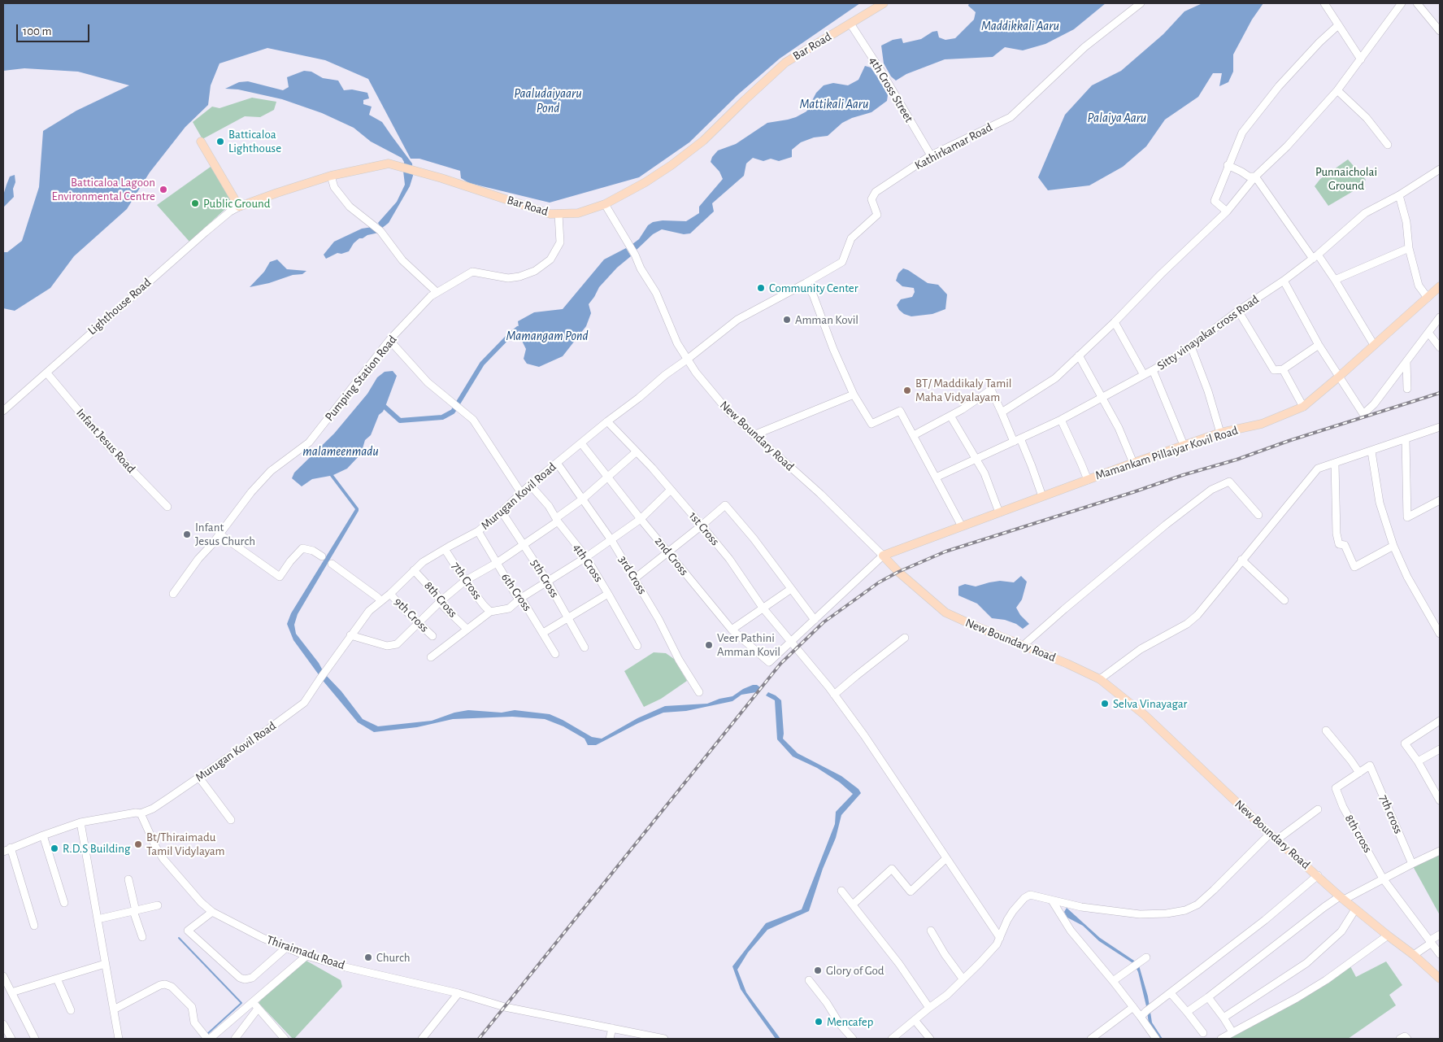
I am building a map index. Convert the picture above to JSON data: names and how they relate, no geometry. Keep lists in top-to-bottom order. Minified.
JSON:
{"streets":{"main road":["Bar Road","New Boundary Road","Mamankam Pillaiyar Kovil Road"],"street":["4th Cross Street","Kathirkamar Road","Lighthouse Road","Sitty vinayakar cross Road","Pumping Station Road","Infant Jesus Road","Murugan Kovil Road","1st Cross","2nd Cross","4th Cross","3rd Cross","5th Cross","7th Cross","6th Cross","8th Cross","9th Cross","7th cross","8th cross","Thiraimadu Road"]},"crossings":[["Bar Road","4th Cross Street"],["Bar Road","Lighthouse Road"],["Bar Road","Pumping Station Road"],["Bar Road","New Boundary Road"],["4th Cross Street","Kathirkamar Road"],["Kathirkamar Road","New Boundary Road"],["Kathirkamar Road","Murugan Kovil Road"],["Lighthouse Road","Infant Jesus Road"],["New Boundary Road","Mamankam Pillaiyar Kovil Road"],["New Boundary Road","Murugan Kovil Road"],["Murugan Kovil Road","1st Cross"],["Murugan Kovil Road","2nd Cross"],["Murugan Kovil Road","4th Cross"],["Murugan Kovil Road","3rd Cross"],["Murugan Kovil Road","5th Cross"],["Murugan Kovil Road","7th Cross"],["Murugan Kovil Road","6th Cross"],["Murugan Kovil Road","8th Cross"],["Murugan Kovil Road","9th Cross"],["Murugan Kovil Road","Thiraimadu Road"],["1st Cross","2nd Cross"],["7th cross","8th cross"]],"water":["Maddikkali Aaru","Paaludaiyaaru Pond","Mattikali Aaru","Palaiya Aaru","Mamangam Pond","malameenmadu"],"parks":["Punnaicholai Ground"],"places":["Batticaloa Lighthouse","Batticaloa Lagoon Environmental Centre","Public Ground","Community Center","Amman Kovil","BT/ Maddikaly Tamil Maha Vidyalayam","Infant Jesus Church","Veer Pathini Amman Kovil","Selva Vinayagar","Bt/Thiraimadu Tamil Vidylayam","R.D.S Building","Church","Glory of God","Mencafep"],"scale_bar":"100 m"}
